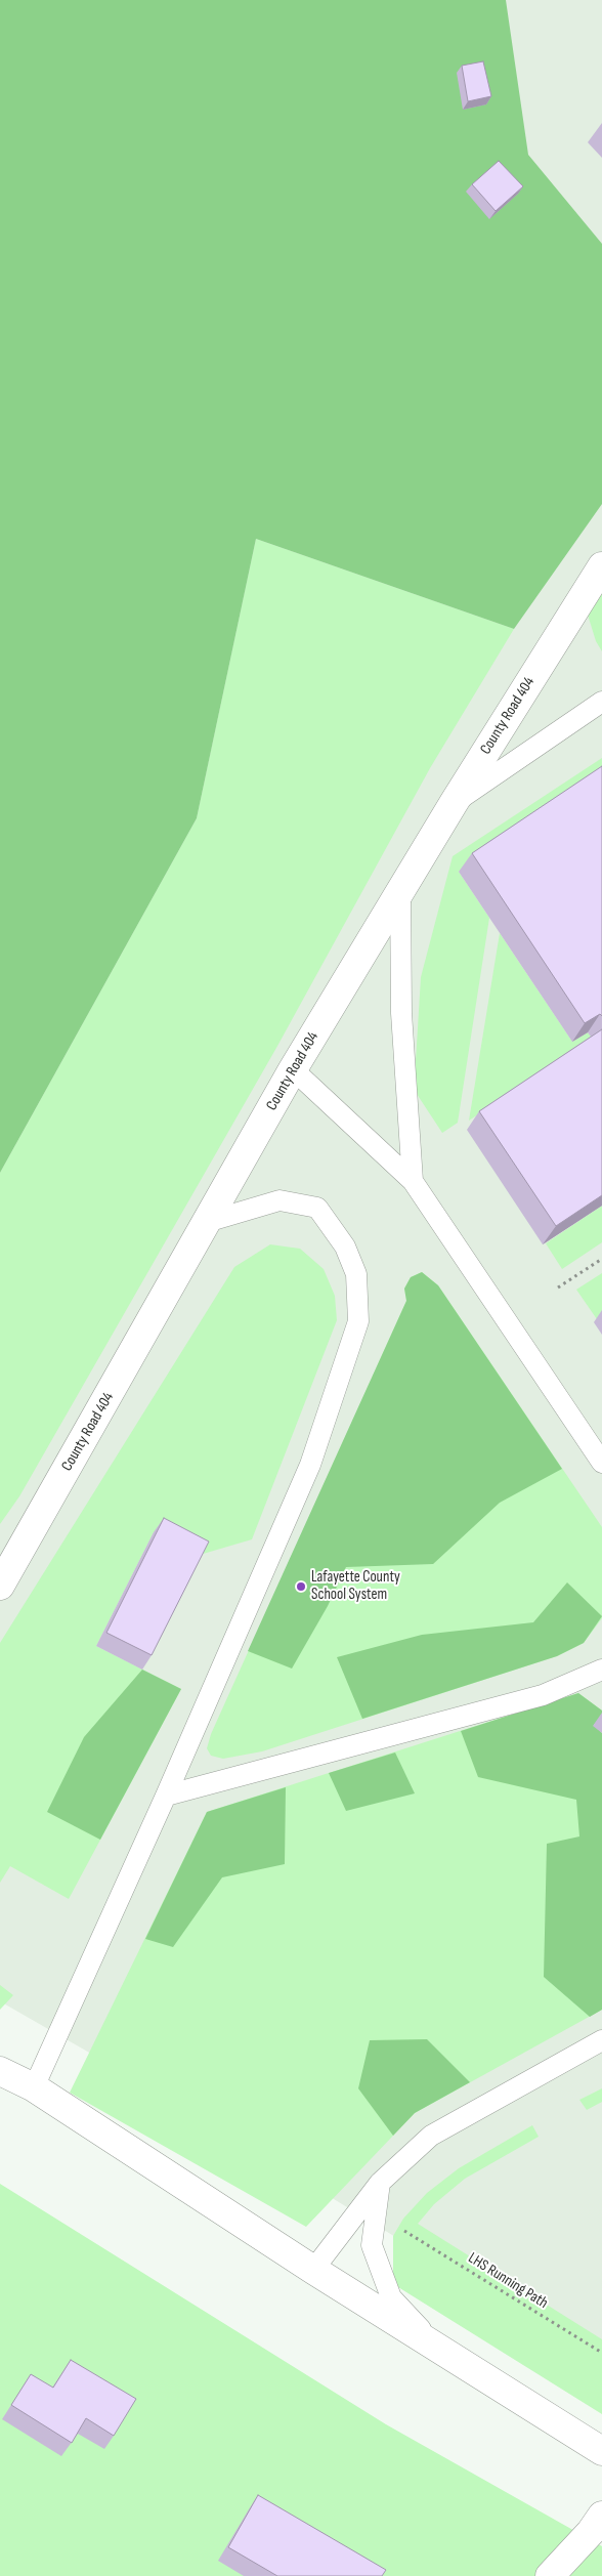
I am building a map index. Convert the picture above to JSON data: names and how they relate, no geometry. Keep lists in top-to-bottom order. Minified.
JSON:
{"streets":{"street":["County Road 404"],"path":["LHS Running Path"]},"places":["Lafayette County School System"]}
